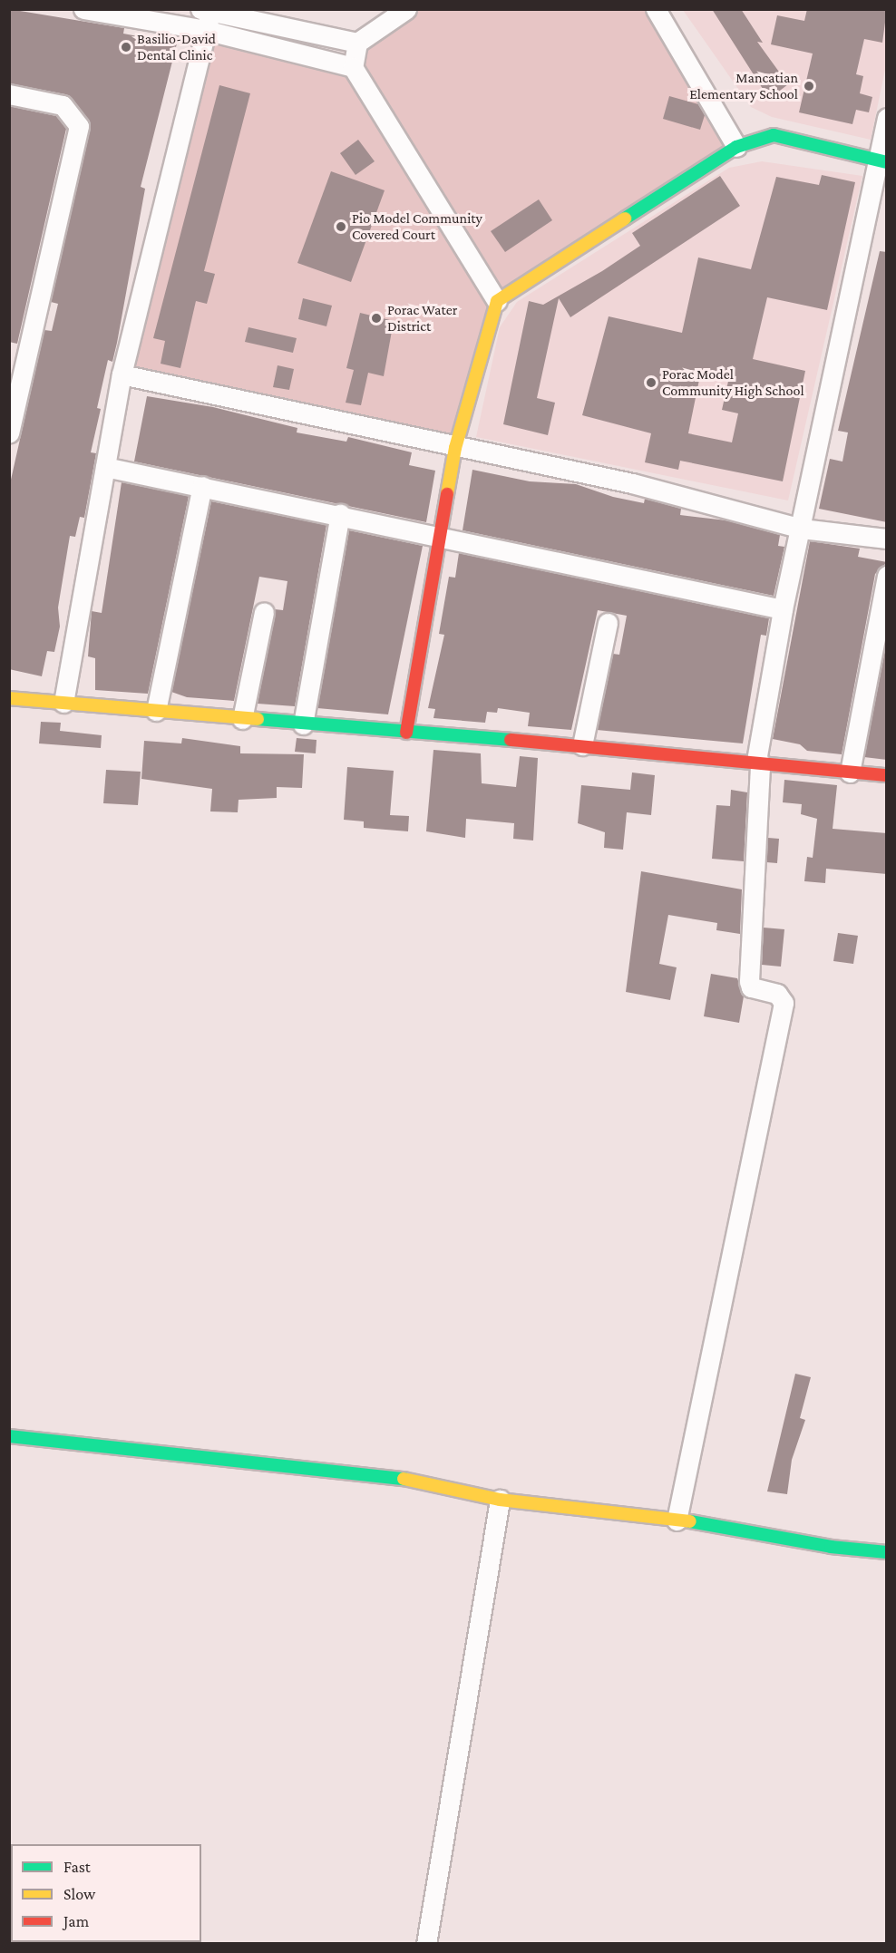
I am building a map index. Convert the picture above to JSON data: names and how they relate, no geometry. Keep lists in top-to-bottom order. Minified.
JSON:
{"places":["Basilio-David Dental Clinic","Mancatian Elementary School","Pio Model Community Covered Court","Porac Water District","Porac Model Community High School"],"legend":["Fast","Slow","Jam"]}
